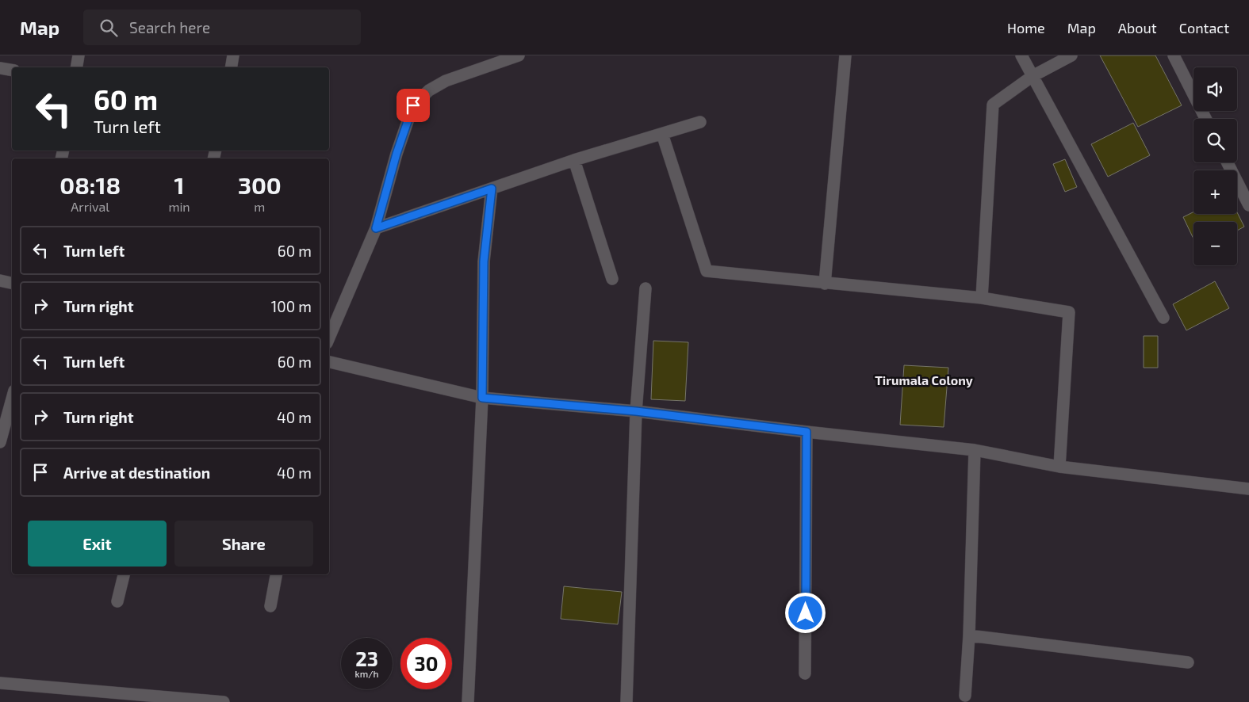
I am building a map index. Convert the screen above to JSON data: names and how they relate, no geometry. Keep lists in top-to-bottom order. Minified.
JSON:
{"districts":["Tirumala Colony"],"page":{"header":"Map","search":"Search here","nav":["Home","Map","About","Contact"],"map_buttons":["+","−"],"turn":["60 m","Turn left"],"eta":["08:18","Arrival","1","min","300","m"],"list":[{"name":"Turn left","value":"60 m"},{"name":"Turn right","value":"100 m"},{"name":"Turn left","value":"60 m"},{"name":"Turn right","value":"40 m"},{"name":"Arrive at destination","value":"40 m"}],"buttons":["Exit","Share"],"speed":"23 km/h","limit":"30"}}
